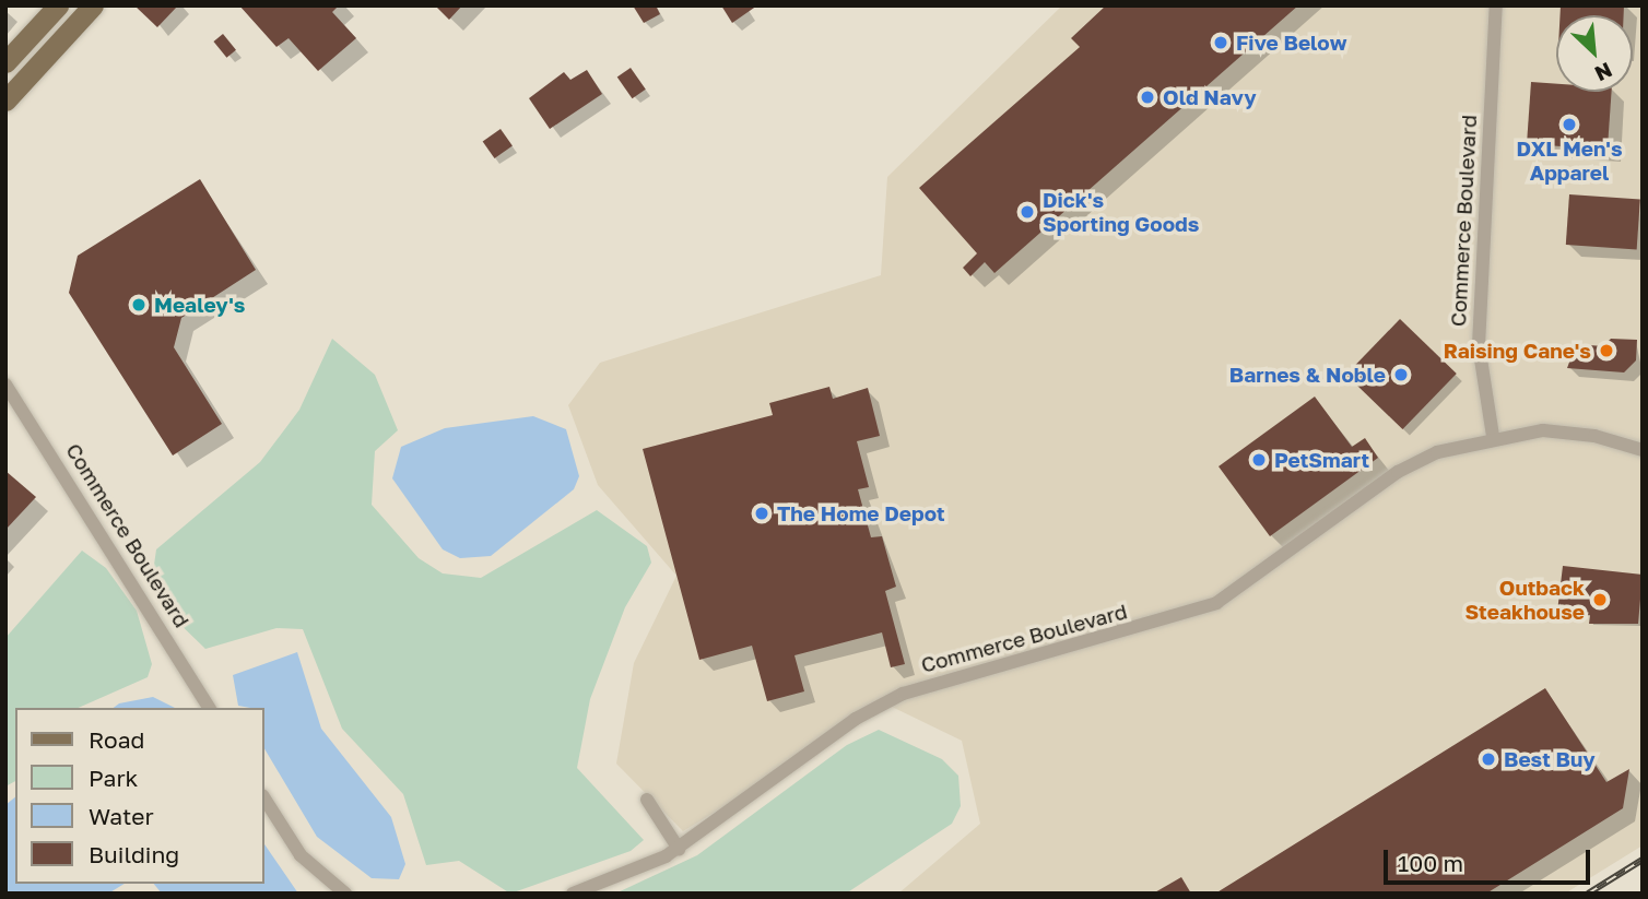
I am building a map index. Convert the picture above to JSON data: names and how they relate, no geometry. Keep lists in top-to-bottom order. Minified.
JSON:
{"streets":{"street":["Commerce Boulevard"]},"places":["Five Below","Old Navy","DXL Men's Apparel","Dick's Sporting Goods","Mealey's","Raising Cane's","Barnes & Noble","PetSmart","The Home Depot","Outback Steakhouse","Best Buy"],"legend":["Road","Park","Water","Building"],"scale_bar":"100 m","north":"bottom right"}
